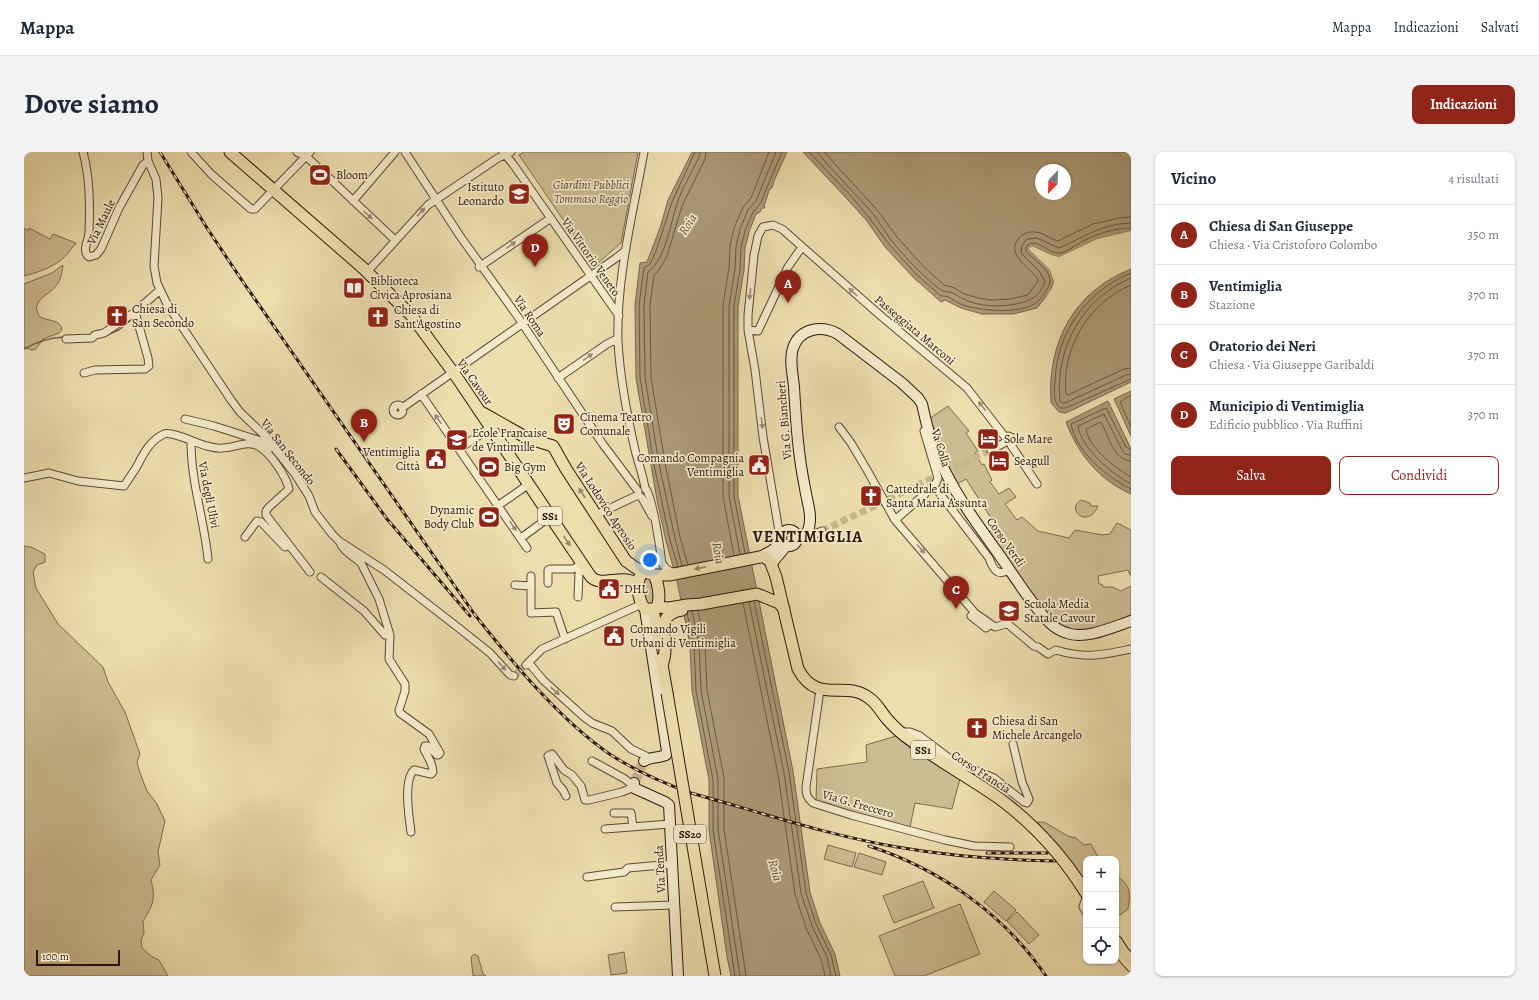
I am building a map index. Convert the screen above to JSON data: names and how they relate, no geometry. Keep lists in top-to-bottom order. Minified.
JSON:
{"streets":{"main road":["Via Cavour","Via G. Biancheri","Via Lodovico Aprosio","SS1","Corso Verdi","Corso Francia","SS20","Via Tenda"],"street":["Via Maule","Via Vittorio Veneto","Via Roma","Passeggiata Marconi","Va Colla","Via San Secondo","Via degli Ulivi","Via G. Freccero"]},"crossings":[["Via Maule","Via San Secondo"],["Via Cavour","Via Lodovico Aprosio"],["Via Cavour","SS1"],["Via G. Biancheri","Corso Verdi"],["Va Colla","Corso Verdi"],["Via San Secondo","Via degli Ulivi"],["Via Lodovico Aprosio","SS1"],["Corso Francia","Via G. Freccero"]],"districts":["VENTIMIGLIA"],"water":["Roia"],"parks":["Giardini Pubblici Tommaso Reggio"],"places":{"sports":["Bloom","Big Gym","Dynamic Body Club"],"school or university":["Istituto Leonardo","Ecole Francaise de Vintimille","Scuola Media Statale Cavour"],"library":["Biblioteca Civica Aprosiana"],"church":["Chiesa di San Secondo","Chiesa di Sant'Agostino","Cattedrale di Santa Maria Assunta","Chiesa di San Michele Arcangelo"],"theatre":["Cinema Teatro Comunale"],"hotel":["Sole Mare","Seagull"],"public building":["Ventimiglia Città","Comando Compagnia Ventimiglia","DHL","Comando Vigili Urbani di Ventimiglia"]},"scale_bar":"100 m","north":"bottom left","page":{"header":"Mappa","nav":["Mappa","Indicazioni","Salvati"],"title":"Dove siamo","buttons":["Indicazioni",["Salva","Condividi"]],"heading":["Vicino","4 risultati"],"list":[{"mark":"A","name":"Chiesa di San Giuseppe","note":"Chiesa · Via Cristoforo Colombo","value":"350 m"},{"mark":"B","name":"Ventimiglia","note":"Stazione","value":"370 m"},{"mark":"C","name":"Oratorio dei Neri","note":"Chiesa · Via Giuseppe Garibaldi","value":"370 m"},{"mark":"D","name":"Municipio di Ventimiglia","note":"Edificio pubblico · Via Ruffini","value":"370 m"}],"pins":["D","A","B","C"],"map_buttons":["+","−"],"scale":"100 m"}}
